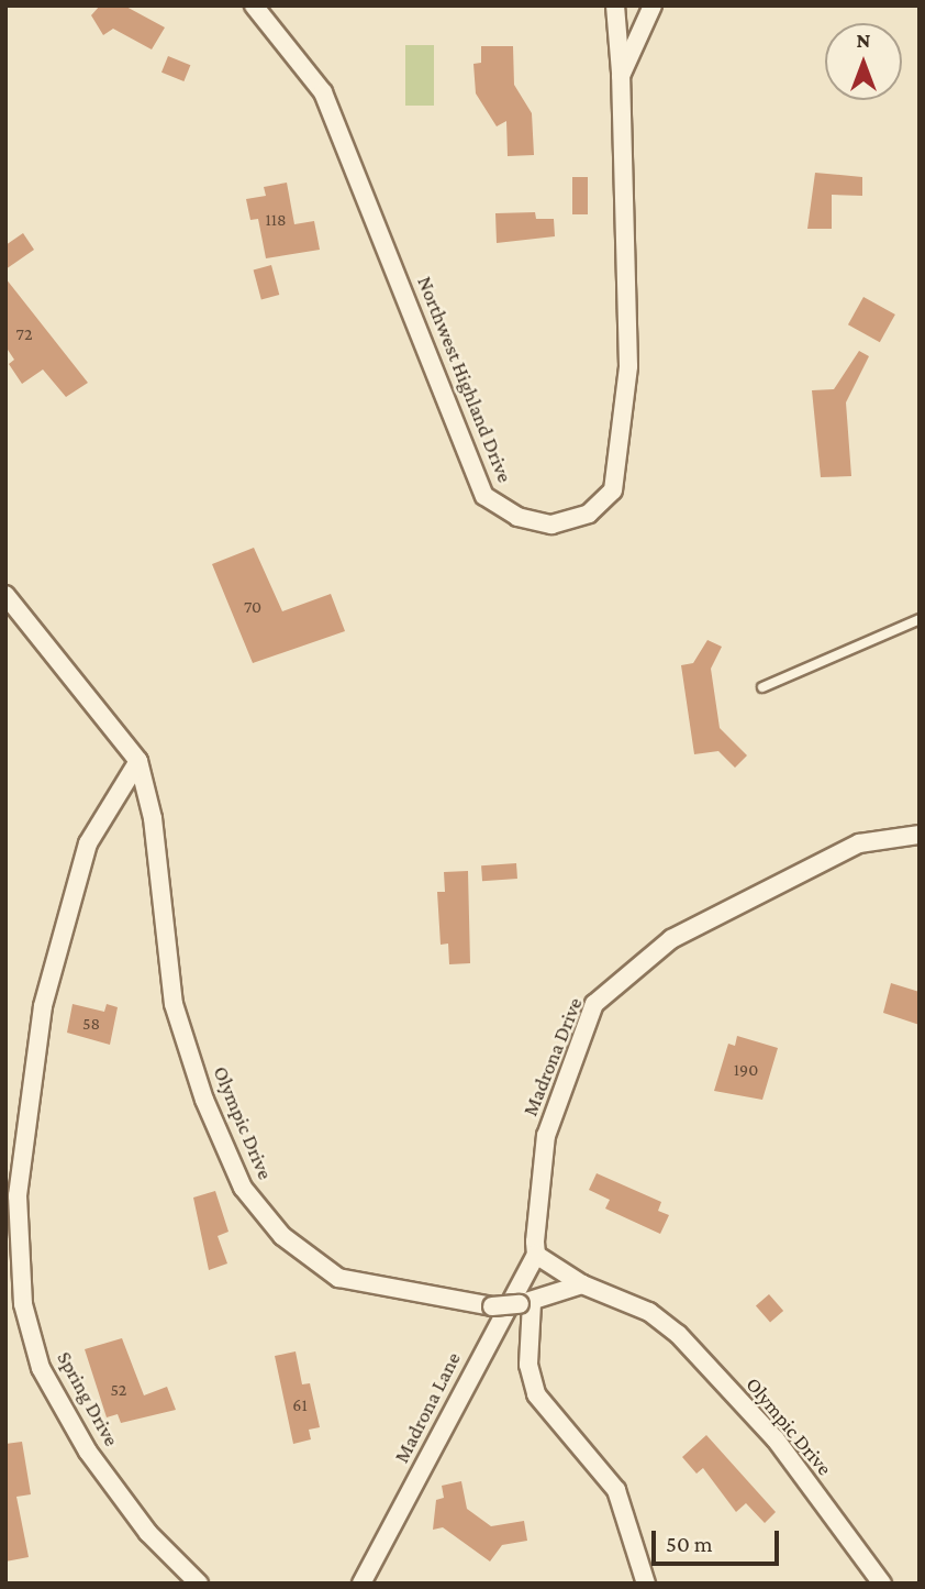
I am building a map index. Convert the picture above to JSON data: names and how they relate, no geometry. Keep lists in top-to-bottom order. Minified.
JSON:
{"streets":{"street":["Northwest Highland Drive","Madrona Drive","Olympic Drive","Spring Drive","Madrona Lane"]},"crossings":[["Madrona Drive","Madrona Lane"],["Olympic Drive","Spring Drive"]],"house_numbers":["118","72","70","58","190","52","61"],"scale_bar":"50 m","north":"top"}
